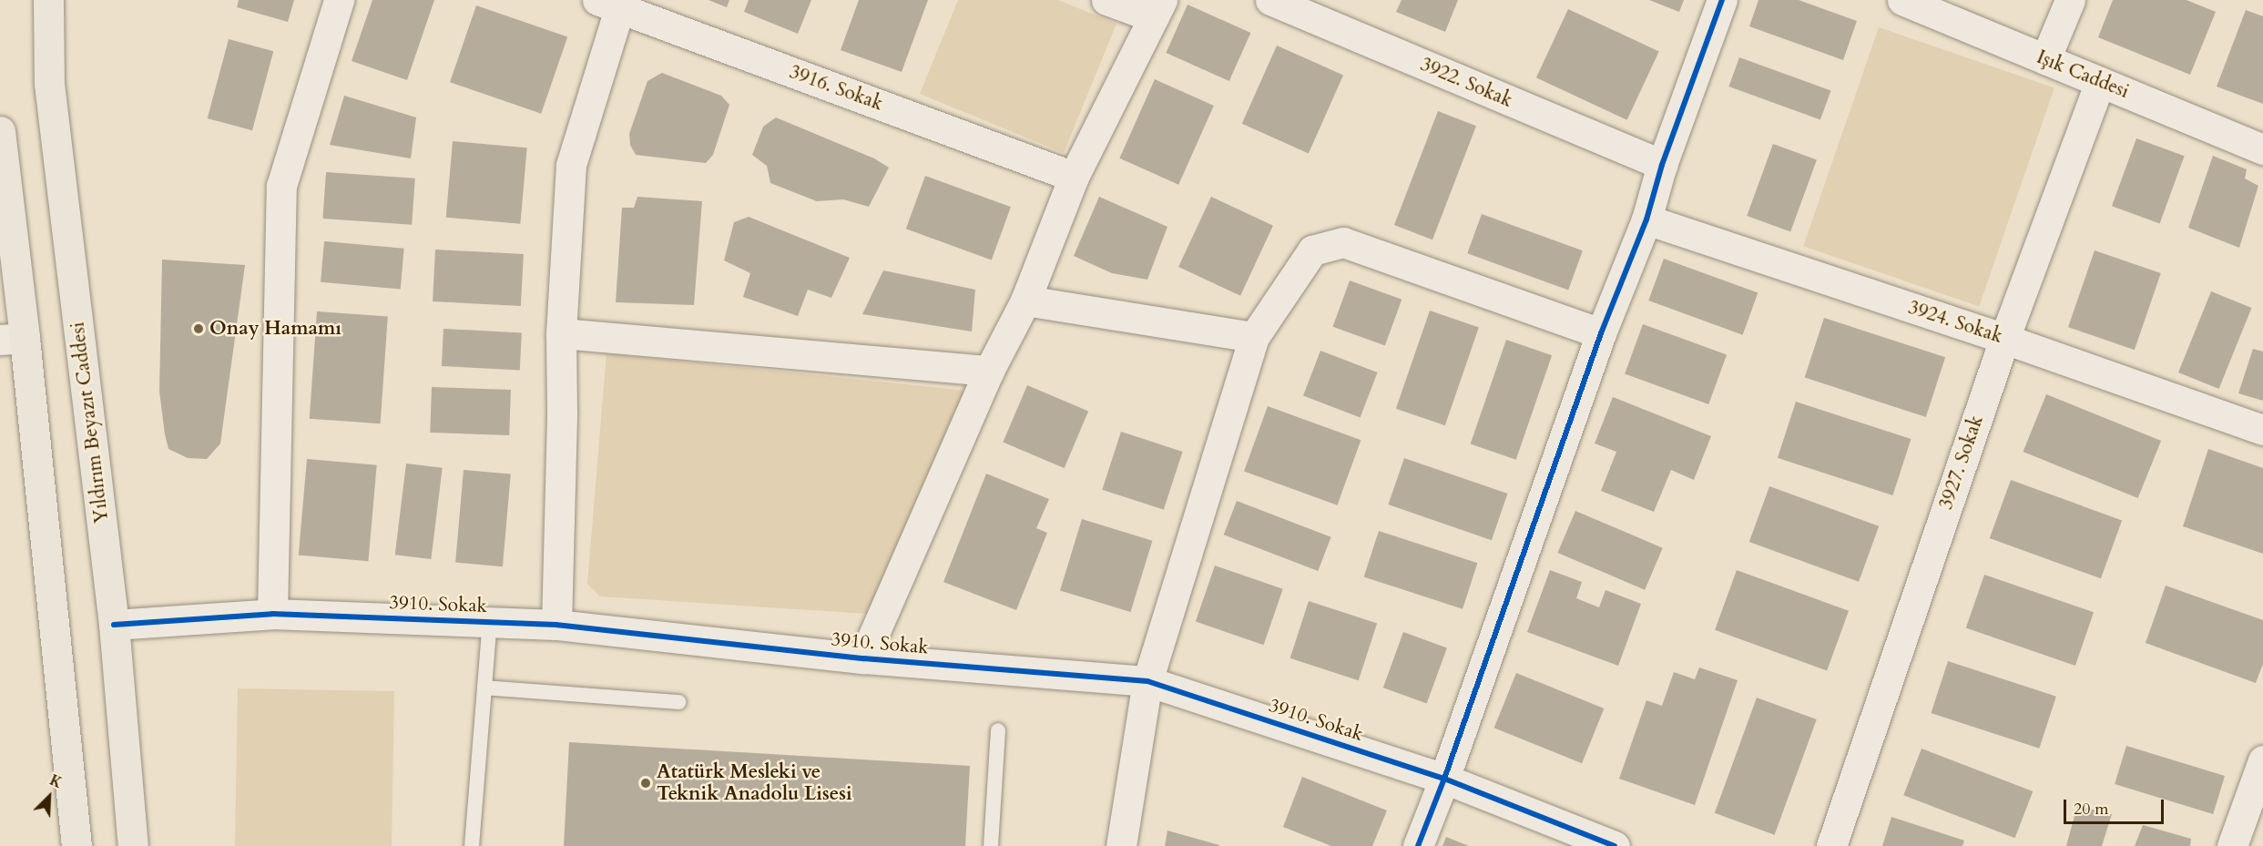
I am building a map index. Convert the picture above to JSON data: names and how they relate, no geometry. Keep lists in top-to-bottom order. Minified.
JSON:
{"streets":{"main road":["Yıldırım Beyazıt Caddesi"],"street":["Işık Caddesi","3922. Sokak","3916. Sokak","3924. Sokak","3927. Sokak","3910. Sokak"]},"crossings":[["Işık Caddesi","3927. Sokak"],["3924. Sokak","3927. Sokak"],["Yıldırım Beyazıt Caddesi","3910. Sokak"]],"places":["Onay Hamamı","Atatürk Mesleki ve Teknik Anadolu Lisesi"],"scale_bar":"20 m","north":"top right"}
